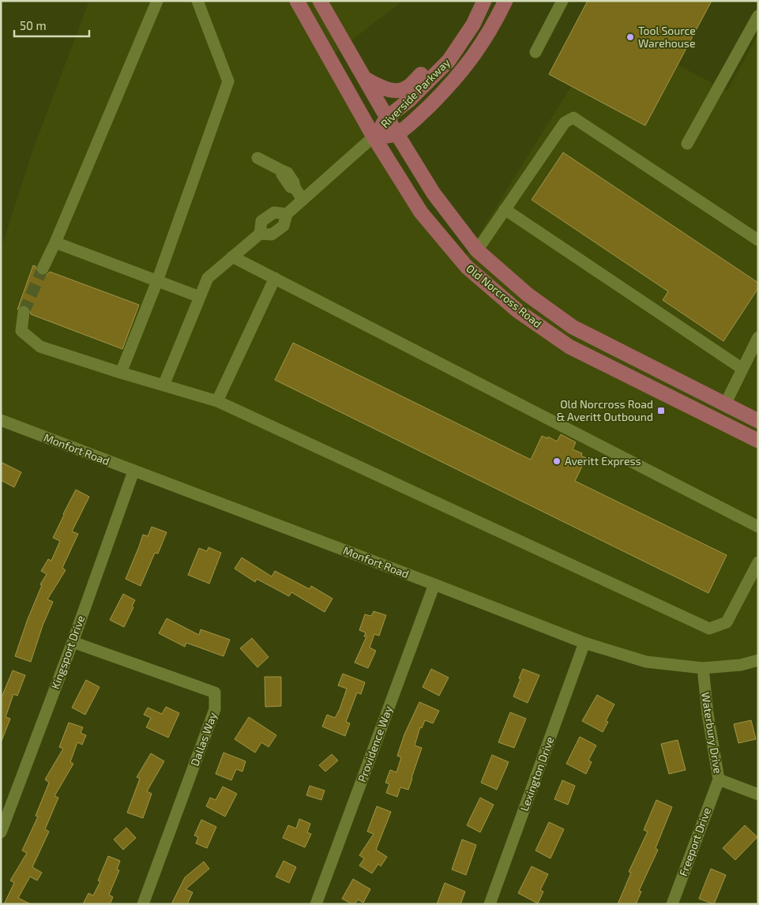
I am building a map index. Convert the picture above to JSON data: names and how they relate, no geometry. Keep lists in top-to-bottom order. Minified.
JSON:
{"streets":{"main road":["Riverside Parkway","Old Norcross Road"],"street":["Monfort Road","Kingsport Drive","Waterbury Drive","Dallas Way","Providence Way","Lexington Drive","Freeport Drive"]},"crossings":[["Riverside Parkway","Old Norcross Road"],["Monfort Road","Kingsport Drive"],["Monfort Road","Waterbury Drive"],["Monfort Road","Providence Way"],["Monfort Road","Lexington Drive"],["Kingsport Drive","Dallas Way"],["Waterbury Drive","Freeport Drive"]],"places":{"other":["Tool Source Warehouse","Averitt Express"],"transit":["Old Norcross Road & Averitt Outbound"]},"scale_bar":"50 m"}
